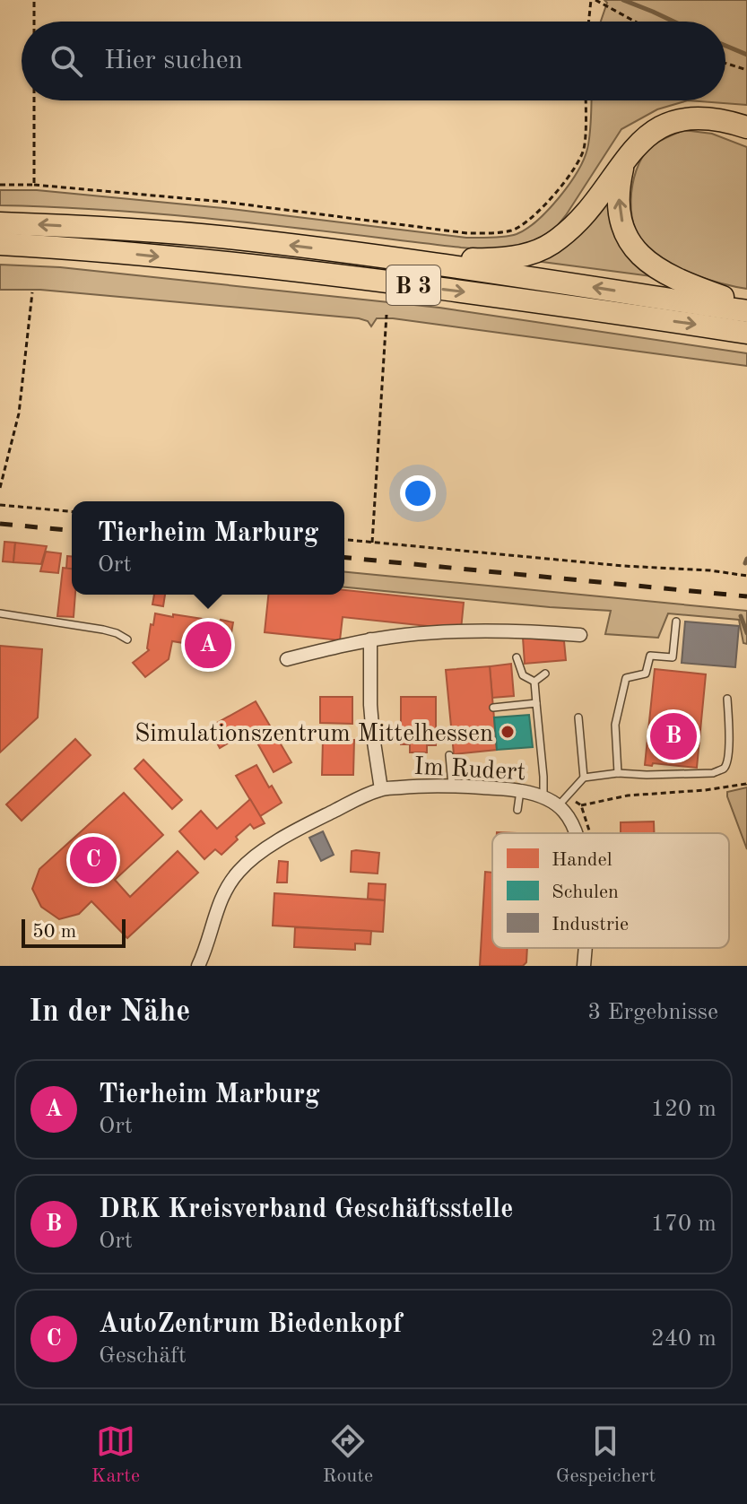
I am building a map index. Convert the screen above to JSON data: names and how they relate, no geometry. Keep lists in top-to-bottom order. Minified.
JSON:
{"streets":{"highway":["B 3"],"street":["Im Rudert"]},"places":["Simulationszentrum Mittelhessen"],"legend":["Handel","Schulen","Industrie"],"scale_bar":"50 m","page":{"search":"Hier suchen","popup":["Tierheim Marburg","Ort"],"pins":["A","B","C"],"scale":"50 m","heading":["In der Nähe","3 Ergebnisse"],"list":[{"mark":"A","name":"Tierheim Marburg","note":"Ort","value":"120 m"},{"mark":"B","name":"DRK Kreisverband Geschäftsstelle","note":"Ort","value":"170 m"},{"mark":"C","name":"AutoZentrum Biedenkopf","note":"Geschäft","value":"240 m"}],"nav":["Karte","Route","Gespeichert"]}}
